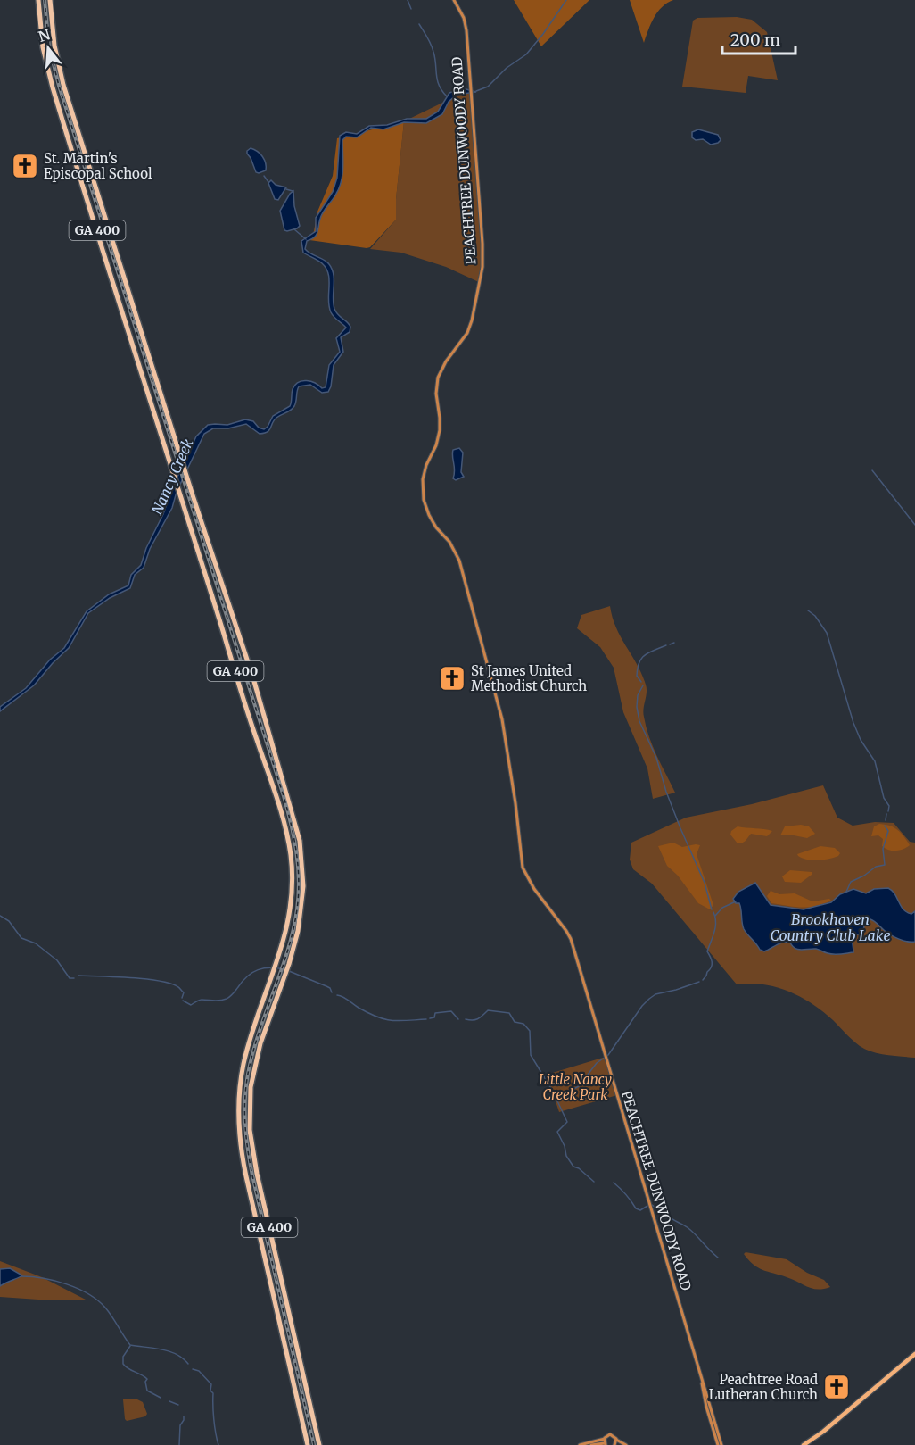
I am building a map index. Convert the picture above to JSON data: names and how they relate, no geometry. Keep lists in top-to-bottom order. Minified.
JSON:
{"streets":{"highway":["GA 400"],"main road":["PEACHTREE DUNWOODY ROAD"]},"water":["Nancy Creek","Brookhaven Country Club Lake"],"parks":["Little Nancy Creek Park"],"places":{"church":["St. Martin's Episcopal School","St James United Methodist Church","Peachtree Road Lutheran Church"]},"scale_bar":"200 m","north":"top"}
